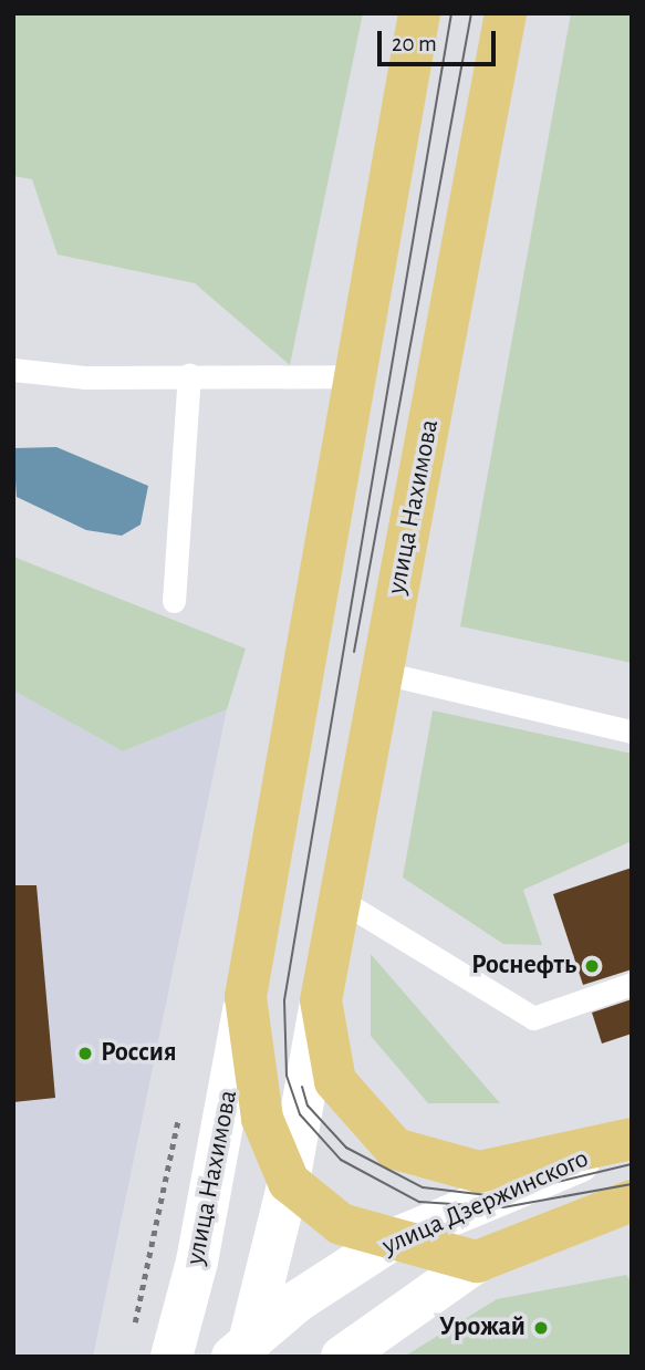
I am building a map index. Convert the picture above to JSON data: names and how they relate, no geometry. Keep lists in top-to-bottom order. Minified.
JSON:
{"streets":{"main road":["улица Нахимова","улица Дзержинского"]},"crossings":[["улица Нахимова","улица Дзержинского"]],"places":["Роснефть","Россия","Урожай"],"scale_bar":"20 m"}
